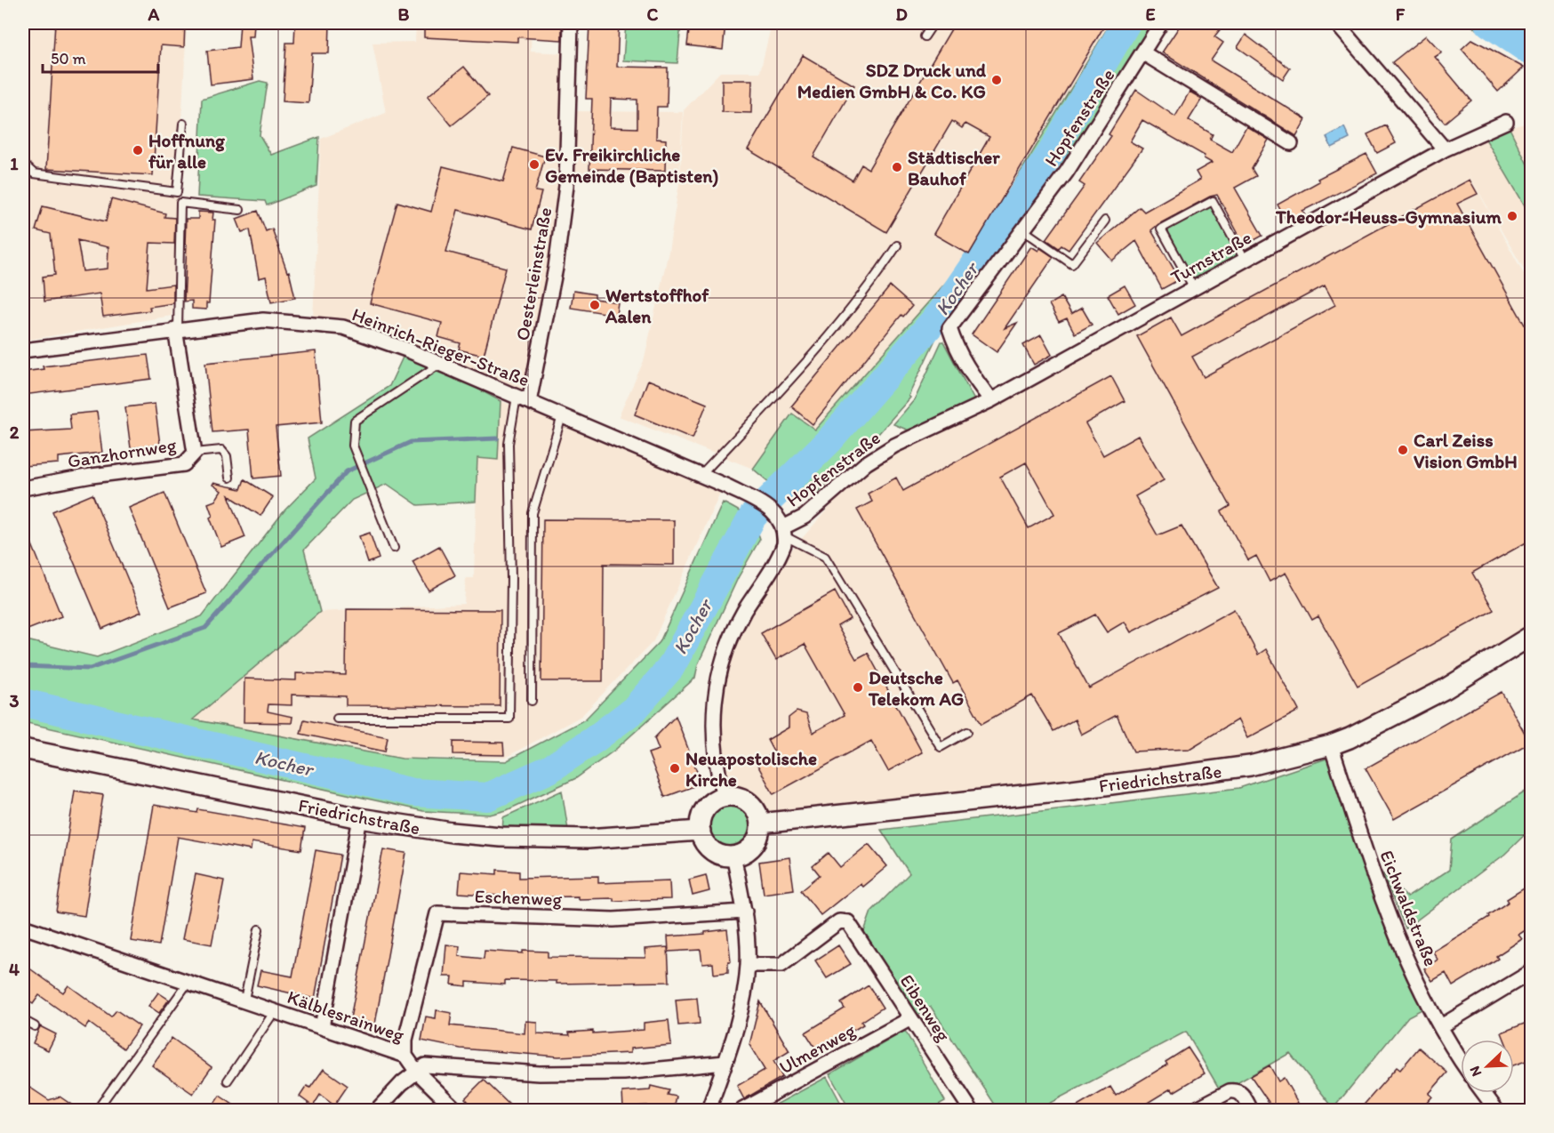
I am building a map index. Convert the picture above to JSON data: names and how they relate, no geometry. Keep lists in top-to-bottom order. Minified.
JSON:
{"streets":{"main road":["Friedrichstraße"],"street":["Hopfenstraße","Turnstraße","Oesterleinstraße","Heinrich-Rieger-Straße","Ganzhornweg","Eschenweg","Eichwaldstraße","Eibenweg","Kälblesrainweg","Ulmenweg"]},"crossings":[["Hopfenstraße","Turnstraße"],["Hopfenstraße","Heinrich-Rieger-Straße"],["Hopfenstraße","Friedrichstraße"],["Oesterleinstraße","Heinrich-Rieger-Straße"],["Heinrich-Rieger-Straße","Ganzhornweg"],["Friedrichstraße","Eichwaldstraße"],["Eschenweg","Kälblesrainweg"],["Eibenweg","Ulmenweg"]],"water":["Kocher"],"places":["SDZ Druck und Medien GmbH & Co. KG","Hoffnung für alle","Ev. Freikirchliche Gemeinde (Baptisten)","Städtischer Bauhof","Theodor-Heuss-Gymnasium","Wertstoffhof Aalen","Carl Zeiss Vision GmbH","Deutsche Telekom AG","Neuapostolische Kirche"],"scale_bar":"50 m","north":"bottom left","grid":{"columns":["A","B","C","D","E","F"],"rows":["1","2","3","4"]}}
